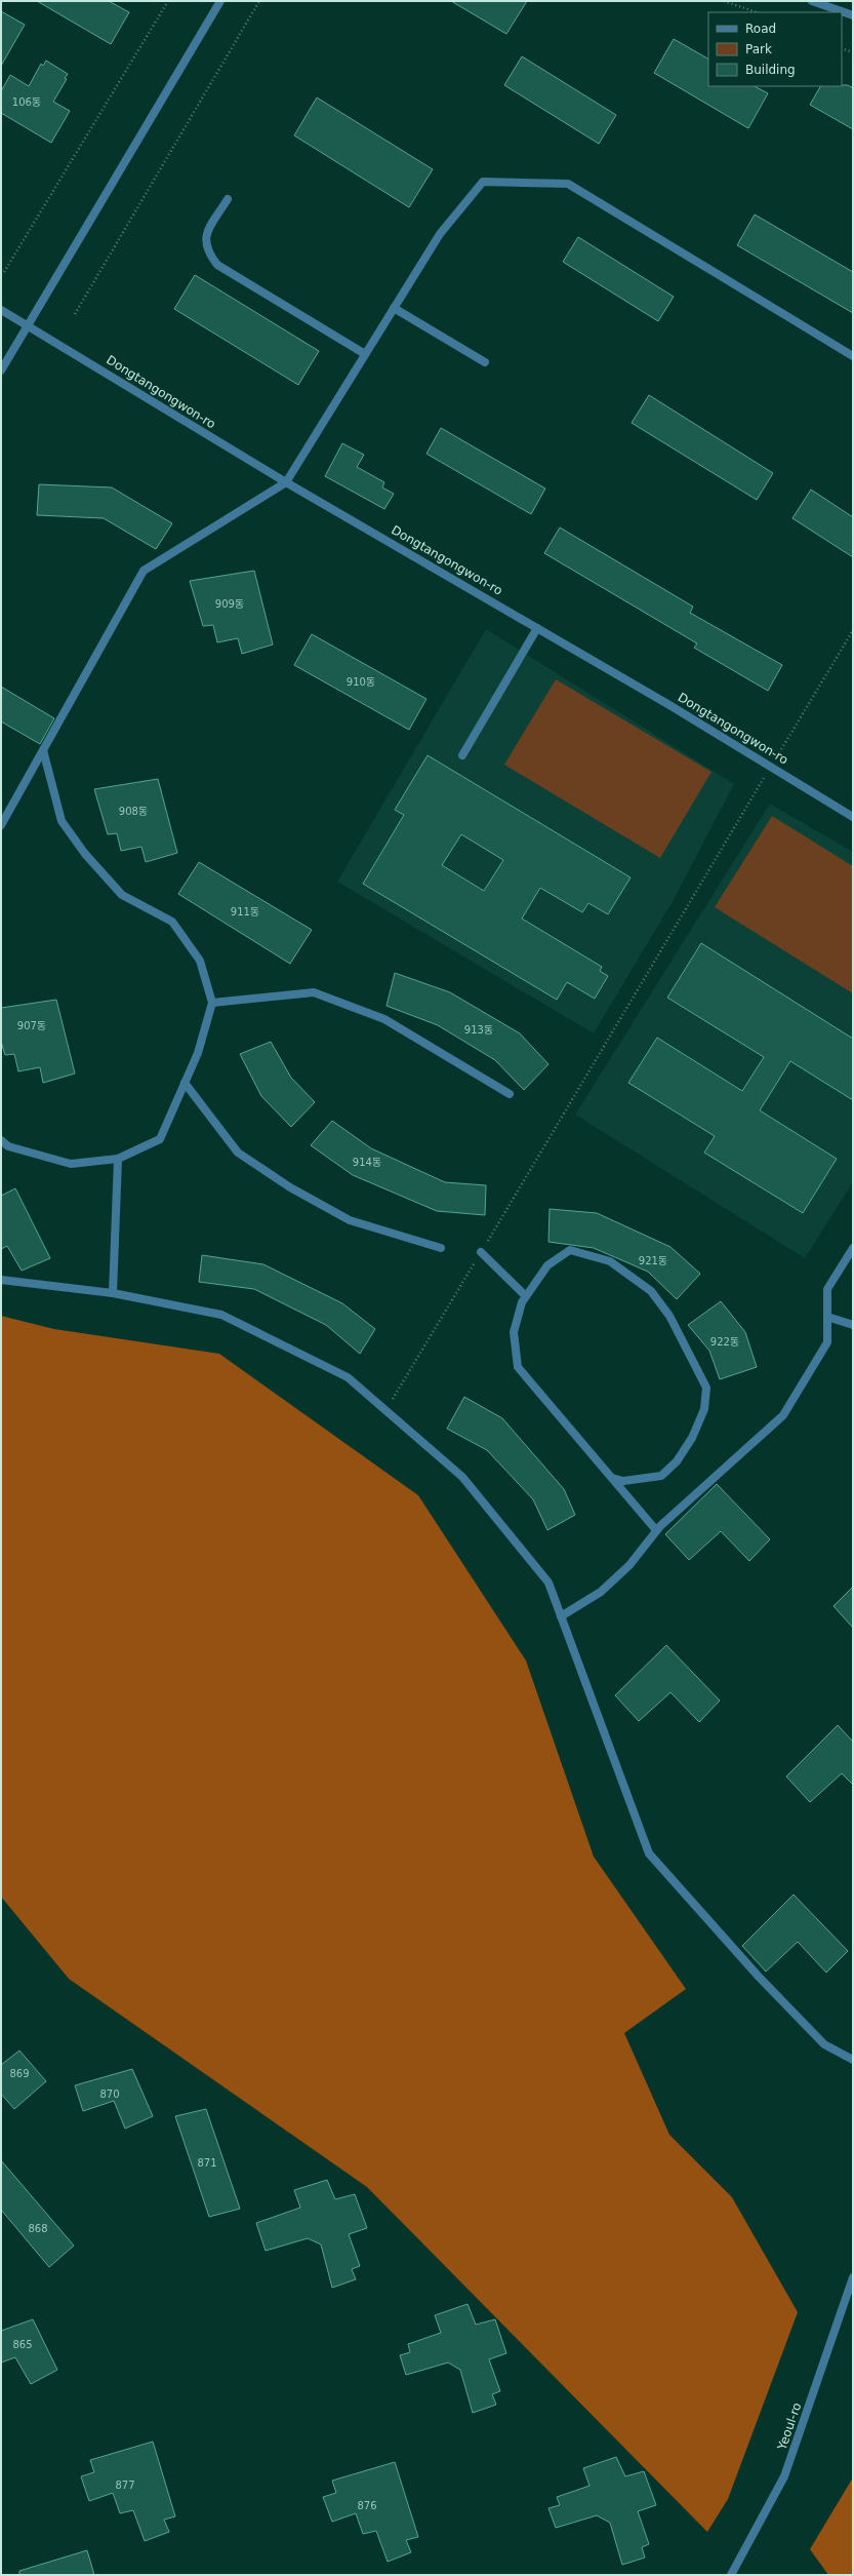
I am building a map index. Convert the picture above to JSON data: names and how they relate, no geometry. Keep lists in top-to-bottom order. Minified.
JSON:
{"streets":{"street":["Dongtangongwon-ro","Yeoul-ro"]},"house_numbers":["106동","909동","910동","908동","911동","907동","913동","914동","921동","922동","869","870","871","868","865","877","876"],"legend":["Road","Park","Building"]}
